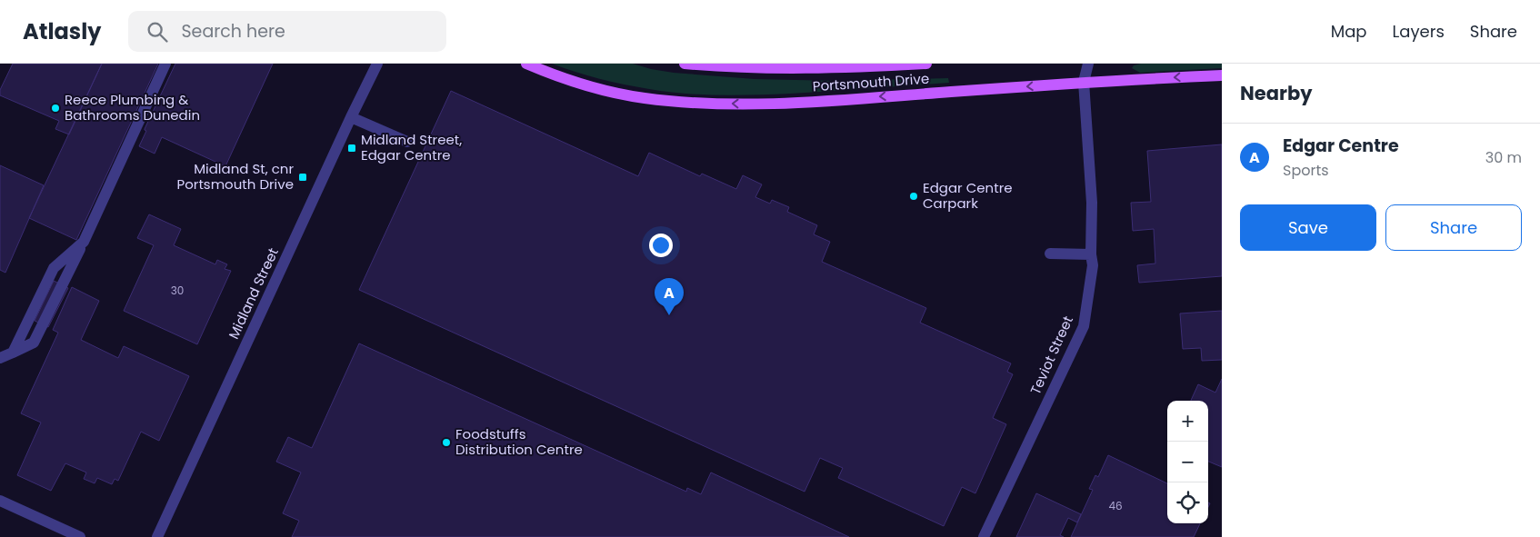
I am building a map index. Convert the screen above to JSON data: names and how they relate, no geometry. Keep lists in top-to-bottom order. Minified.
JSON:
{"streets":{"main road":["Portsmouth Drive"],"street":["Midland Street","Teviot Street"]},"crossings":[["Portsmouth Drive","Teviot Street"]],"places":{"other":["Reece Plumbing & Bathrooms Dunedin","Edgar Centre Carpark","Foodstuffs Distribution Centre"],"transit":["Midland Street, Edgar Centre","Midland St, cnr Portsmouth Drive"]},"house_numbers":["30","46"],"page":{"header":"Atlasly","search":"Search here","nav":["Map","Layers","Share"],"heading":"Nearby","list":[{"mark":"A","name":"Edgar Centre","note":"Sports","value":"30 m"}],"buttons":["Save","Share"],"pins":"A","map_buttons":["+","−"]}}
